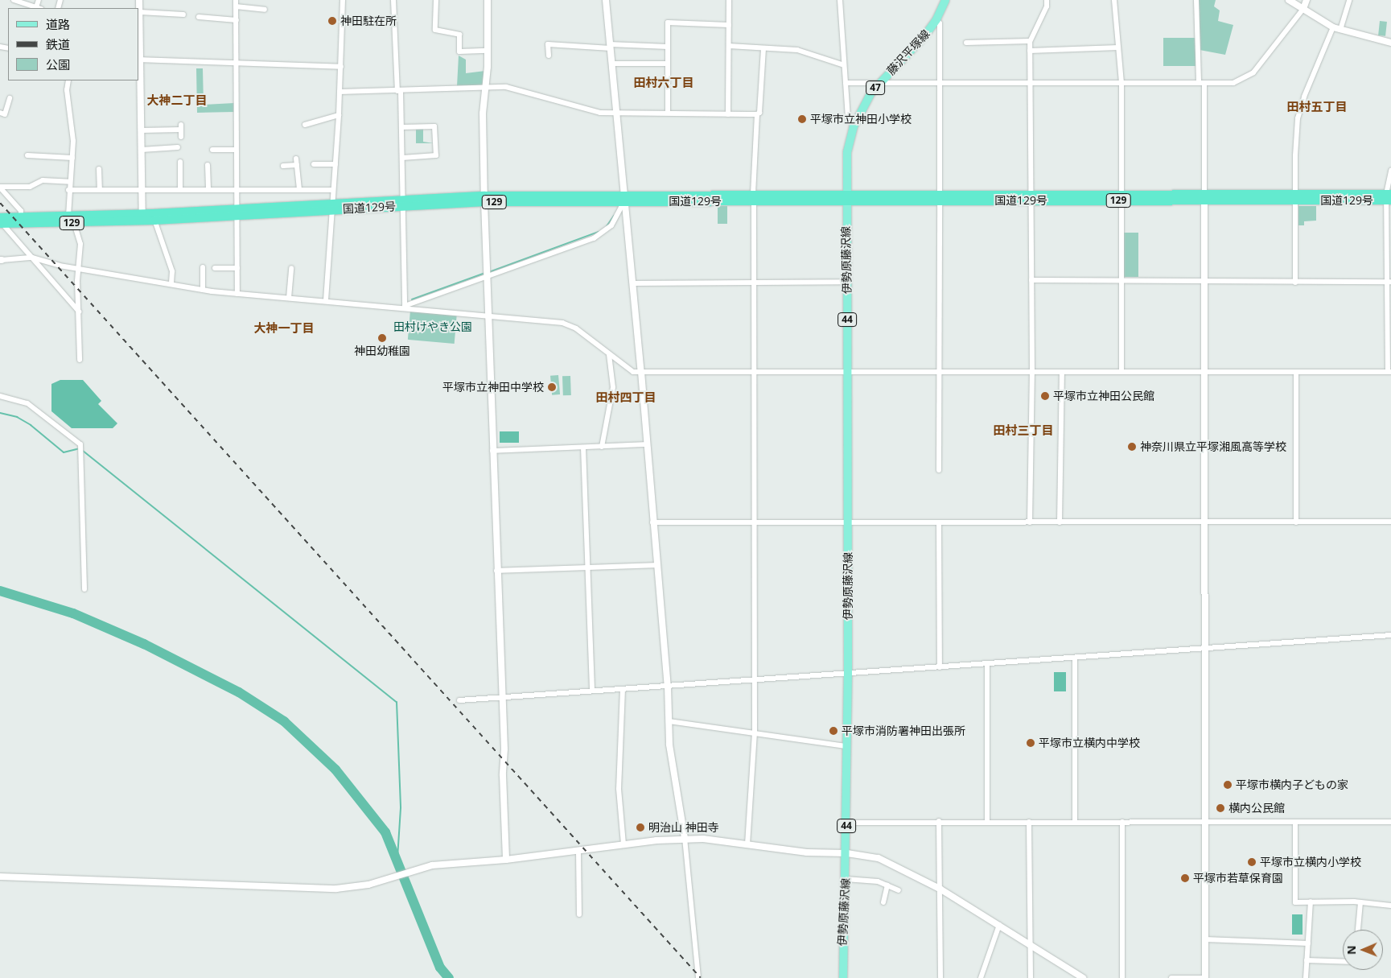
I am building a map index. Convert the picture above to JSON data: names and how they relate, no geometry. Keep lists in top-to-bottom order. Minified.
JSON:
{"streets":{"highway":["国道129号","129"],"main road":["藤沢平塚線","47","伊勢原藤沢線","44"]},"crossings":[["藤沢平塚線","国道129号"],["藤沢平塚線","伊勢原藤沢線"],["国道129号","伊勢原藤沢線"]],"districts":["田村六丁目","大神二丁目","田村五丁目","大神一丁目","田村四丁目","田村三丁目"],"parks":["田村けやき公園"],"places":["神田駐在所","平塚市立神田小学校","神田幼稚園","平塚市立神田中学校","平塚市立神田公民館","神奈川県立平塚湘風高等学校","平塚市消防署神田出張所","平塚市立横内中学校","平塚市横内子どもの家","横内公民館","明治山 神田寺","平塚市立横内小学校","平塚市若草保育園"],"legend":["道路","鉄道","公園"],"north":"left"}
